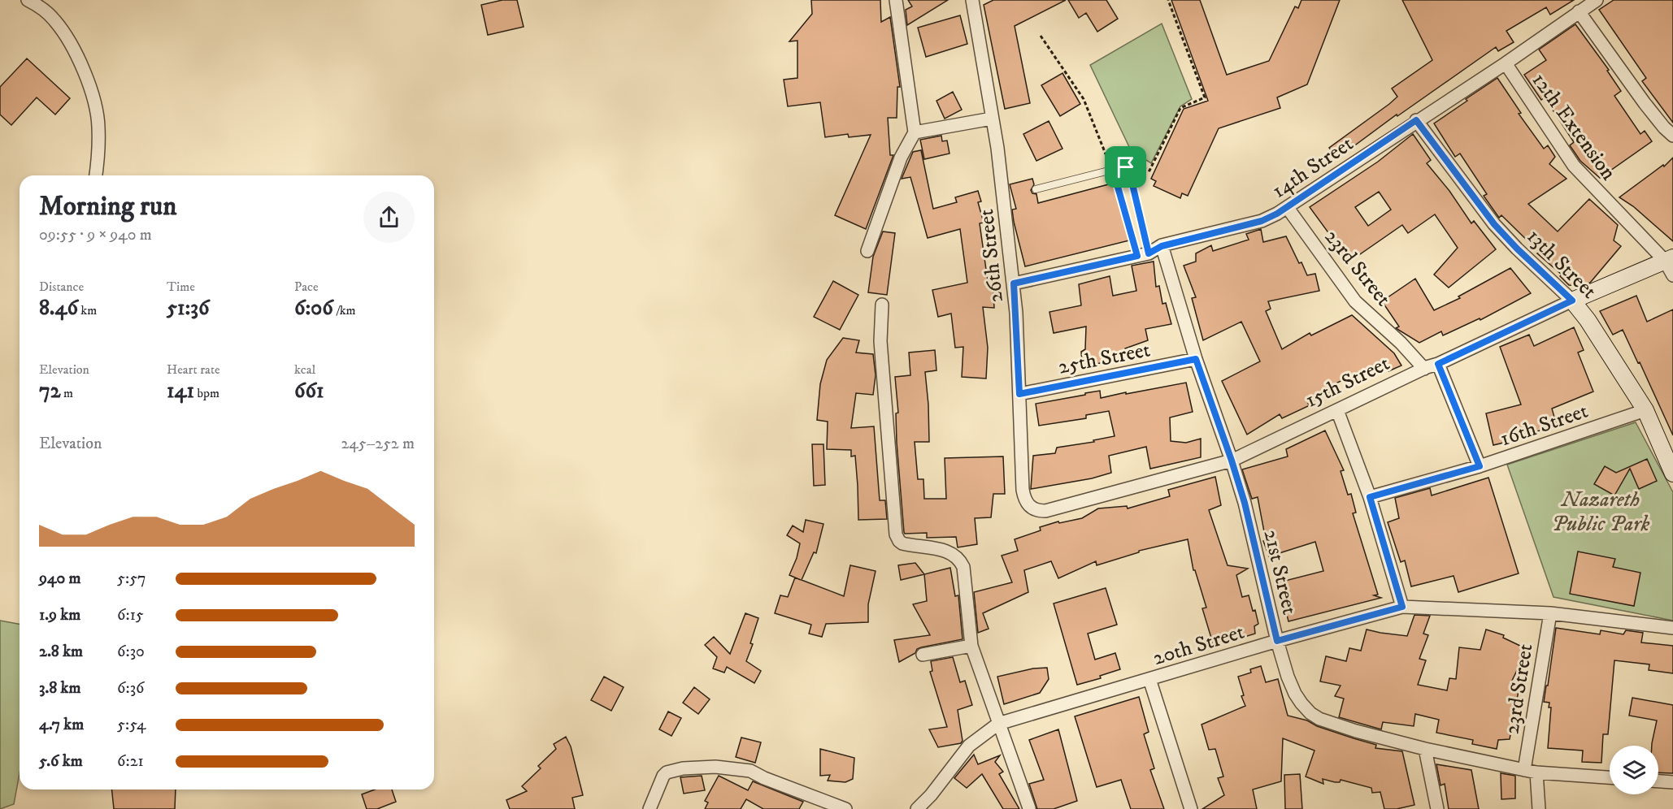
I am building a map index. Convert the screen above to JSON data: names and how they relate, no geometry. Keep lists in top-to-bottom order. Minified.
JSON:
{"streets":{"street":["12th Extension","14th Street","26th Street","13th Street","23rd Street","25th Street","15th Street","16th Street","21st Street","20th Street"]},"crossings":[["12th Extension","14th Street"],["12th Extension","15th Street"],["14th Street","26th Street"],["14th Street","13th Street"],["14th Street","23rd Street"],["14th Street","21st Street"],["26th Street","25th Street"],["26th Street","15th Street"],["13th Street","15th Street"],["13th Street","16th Street"],["23rd Street","15th Street"],["23rd Street","21st Street"],["23rd Street","20th Street"],["25th Street","21st Street"],["15th Street","21st Street"],["21st Street","20th Street"]],"parks":["Nazareth Public Park"],"page":{"heading":["Morning run","09:55 · 9 × 940 m"],"stats":[["Distance","8.46 km"],["Time","51:36"],["Pace","6:06 /km"],["Elevation","72 m"],["Heart rate","141 bpm"],["kcal","661"]],"chart":["Elevation","245–252 m"],"list":[{"name":"940 m","note":"5:57"},{"name":"1.9 km","note":"6:15"},{"name":"2.8 km","note":"6:30"},{"name":"3.8 km","note":"6:36"},{"name":"4.7 km","note":"5:54"},{"name":"5.6 km","note":"6:21"}]}}
